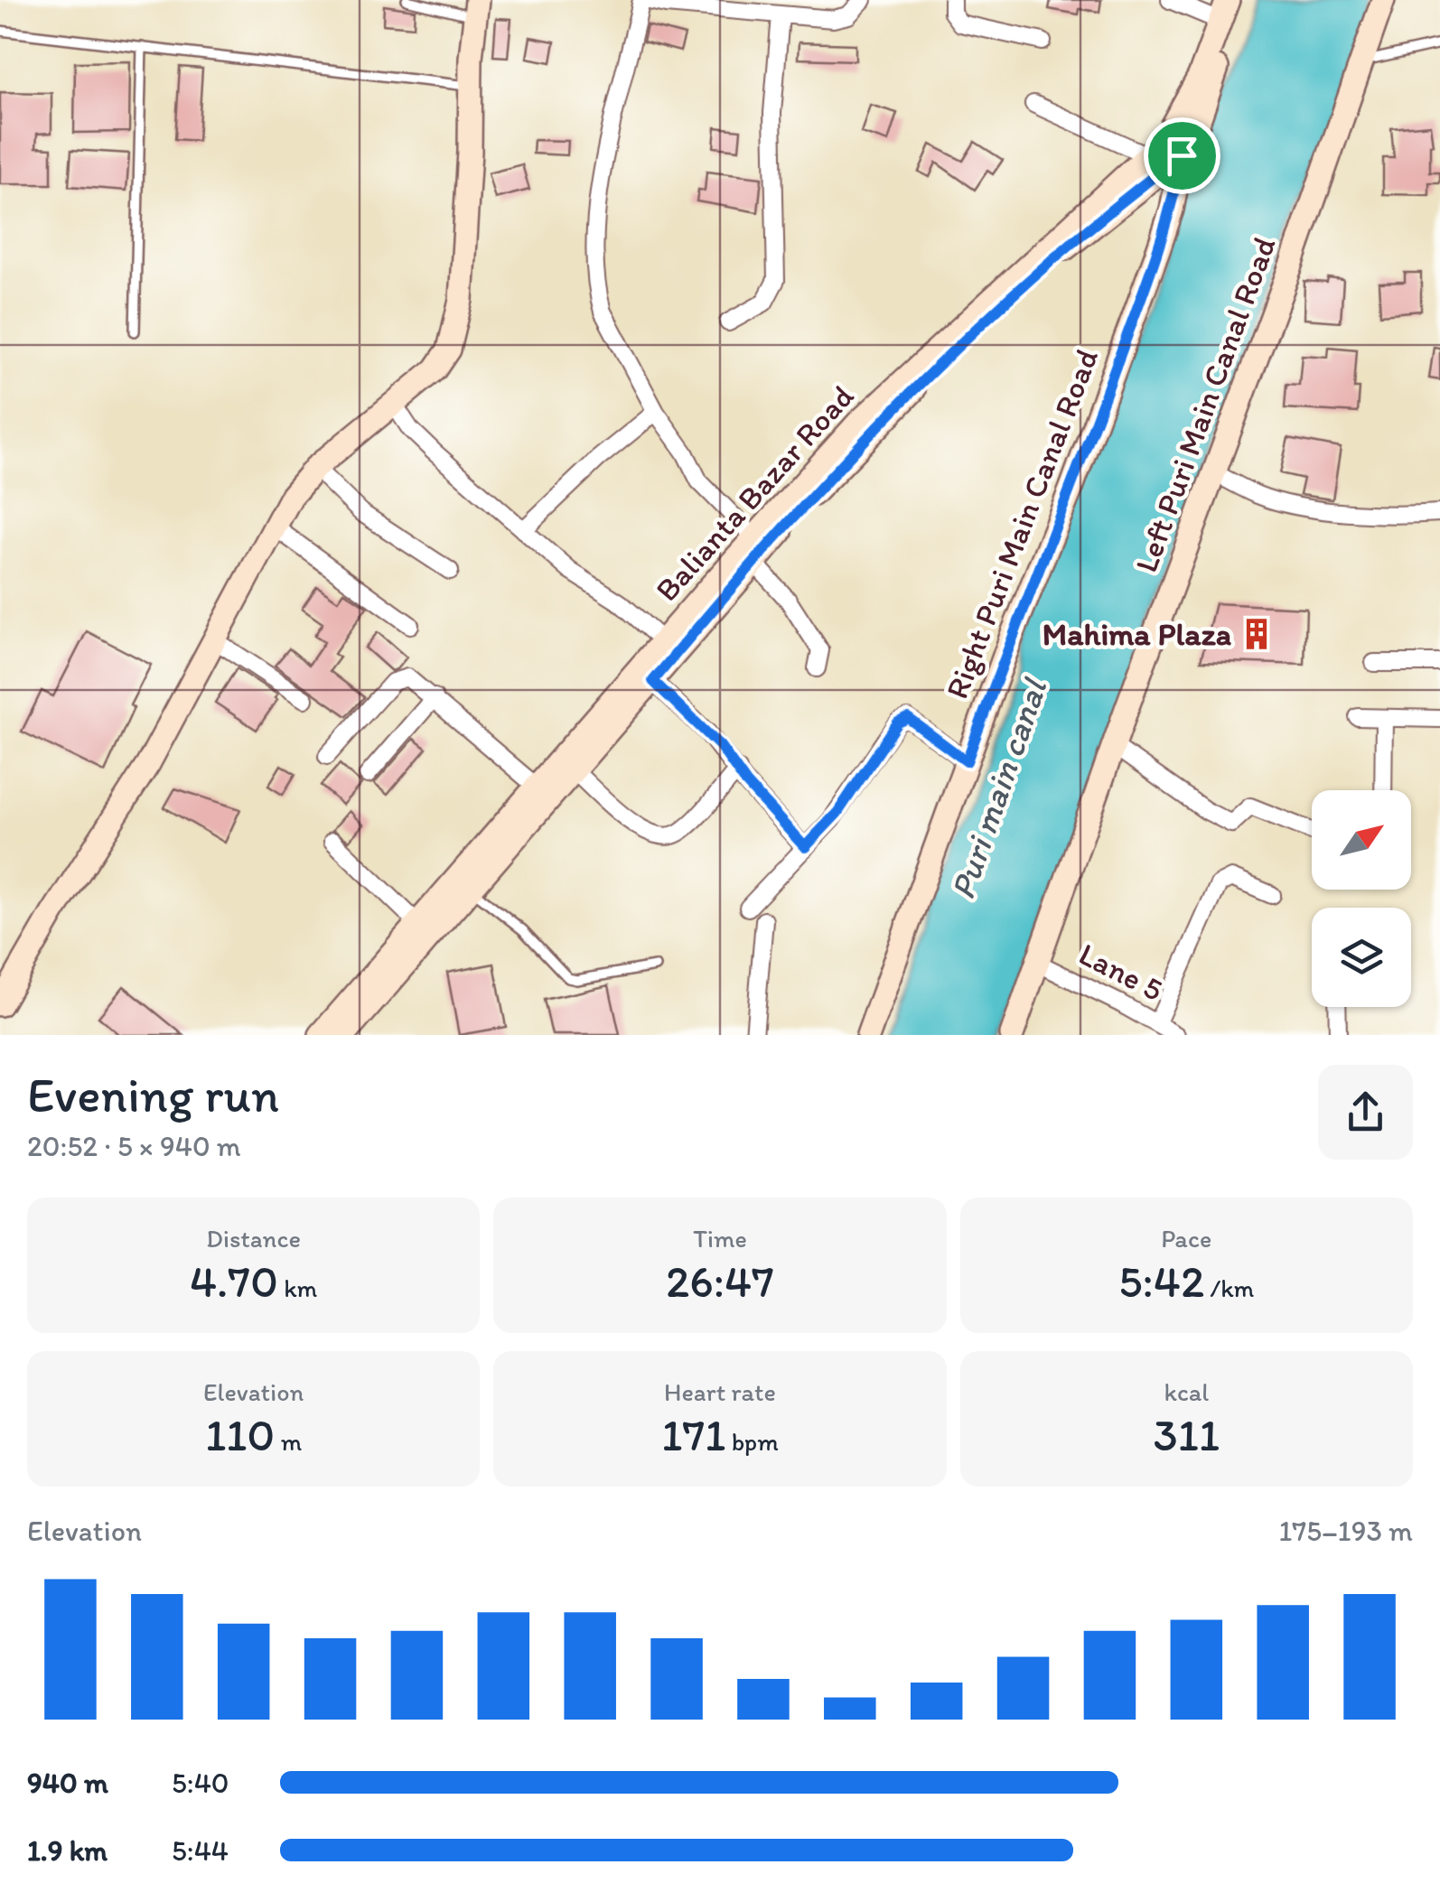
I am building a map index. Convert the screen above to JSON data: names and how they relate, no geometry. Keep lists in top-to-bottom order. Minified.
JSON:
{"streets":{"street":["Left Puri Main Canal Road","Balianta Bazar Road","Right Puri Main Canal Road","Lane 5"]},"crossings":[["Left Puri Main Canal Road","Lane 5"],["Balianta Bazar Road","Right Puri Main Canal Road"]],"water":["Puri main canal"],"places":{"building":["Mahima Plaza"]},"north":"top right","page":{"heading":["Evening run","20:52 · 5 × 940 m"],"stats":[["Distance","4.70 km"],["Time","26:47"],["Pace","5:42 /km"],["Elevation","110 m"],["Heart rate","171 bpm"],["kcal","311"]],"chart":["Elevation","175–193 m"],"list":[{"name":"940 m","note":"5:40"},{"name":"1.9 km","note":"5:44"}]}}
